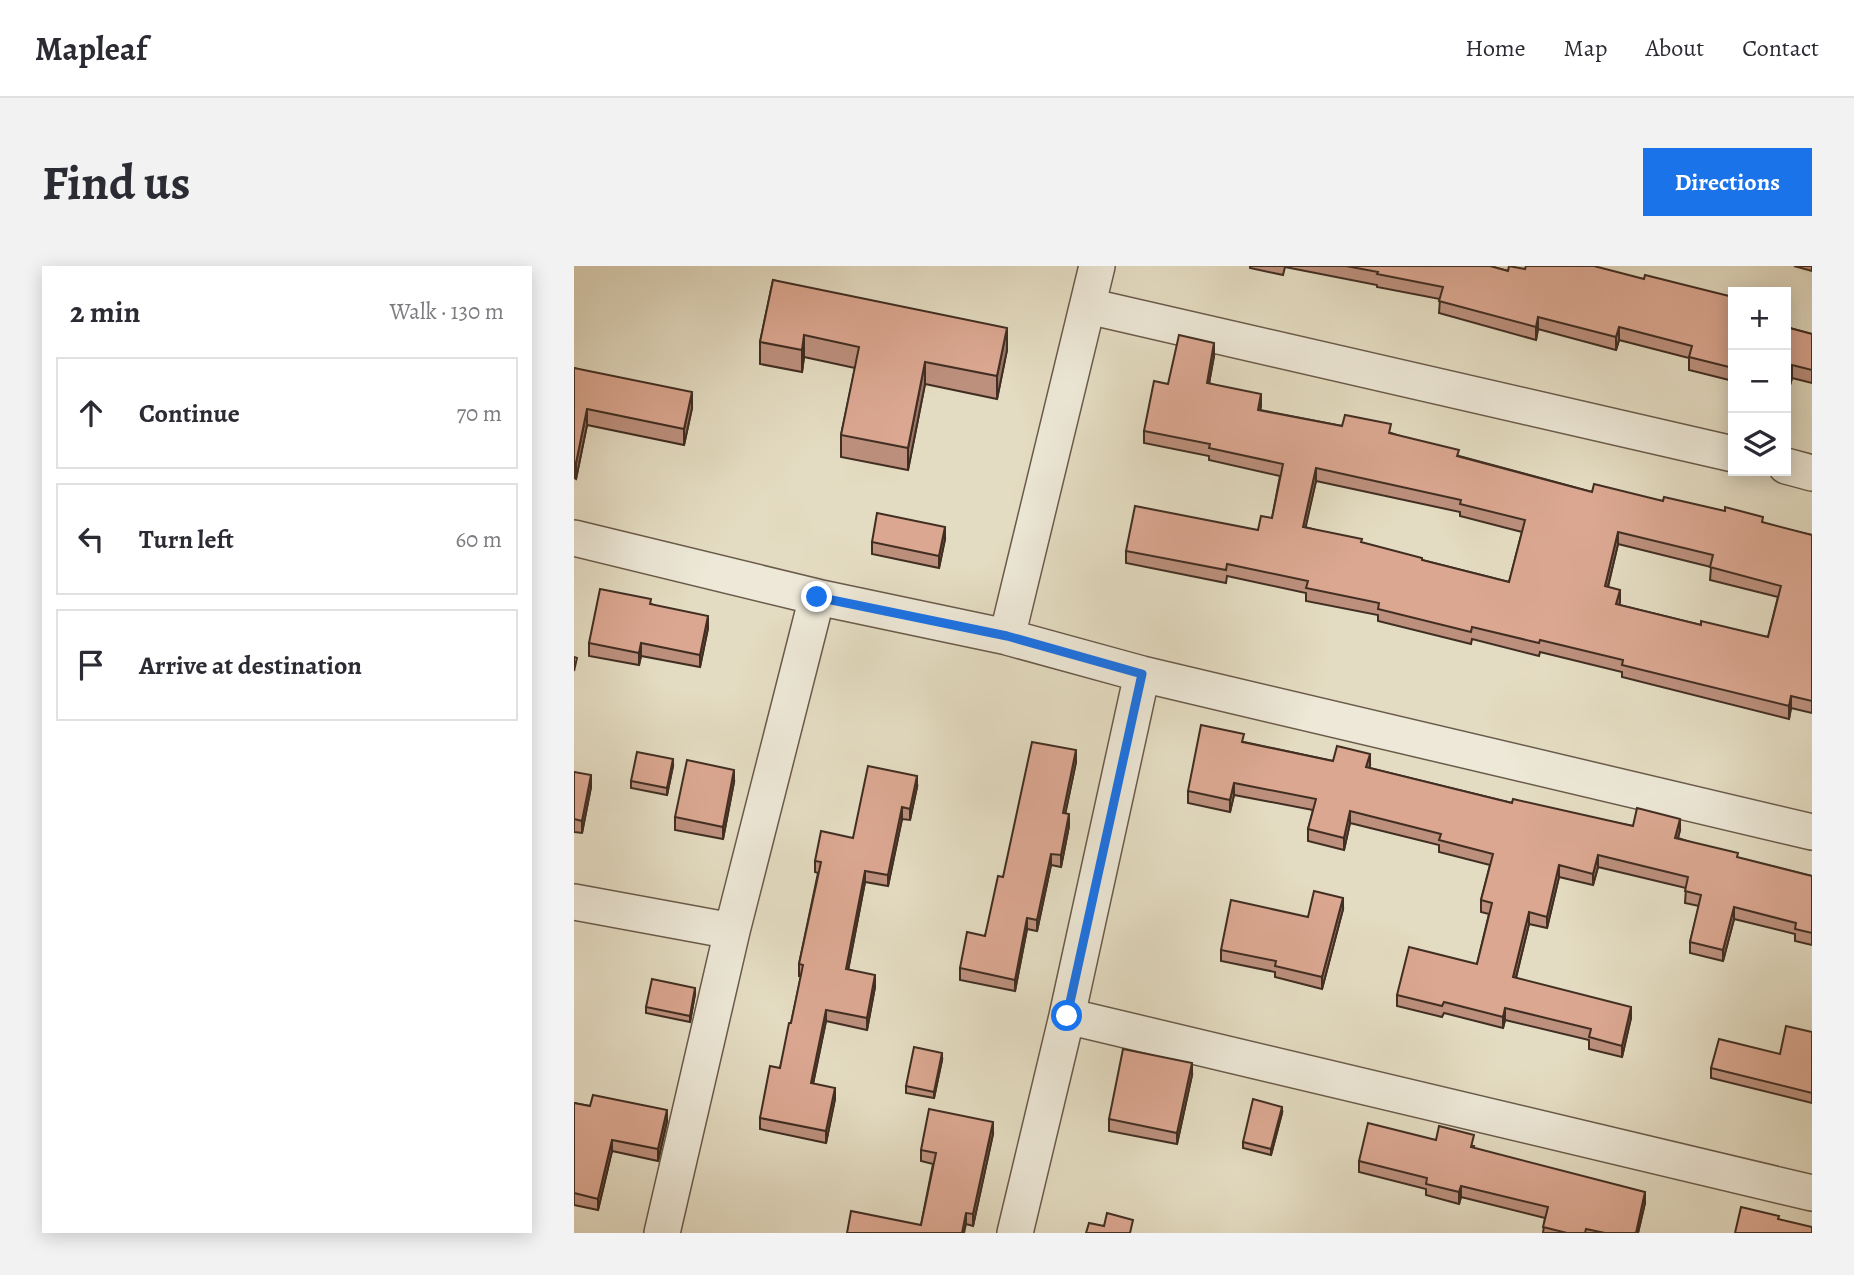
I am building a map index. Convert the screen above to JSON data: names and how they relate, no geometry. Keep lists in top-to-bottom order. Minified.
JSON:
{"page":{"header":"Mapleaf","nav":["Home","Map","About","Contact"],"buttons":"Directions","title":"Find us","heading":["2 min","Walk · 130 m"],"map_buttons":["+","−"],"list":[["Continue","70 m"],["Turn left","60 m"],"Arrive at destination"]}}
